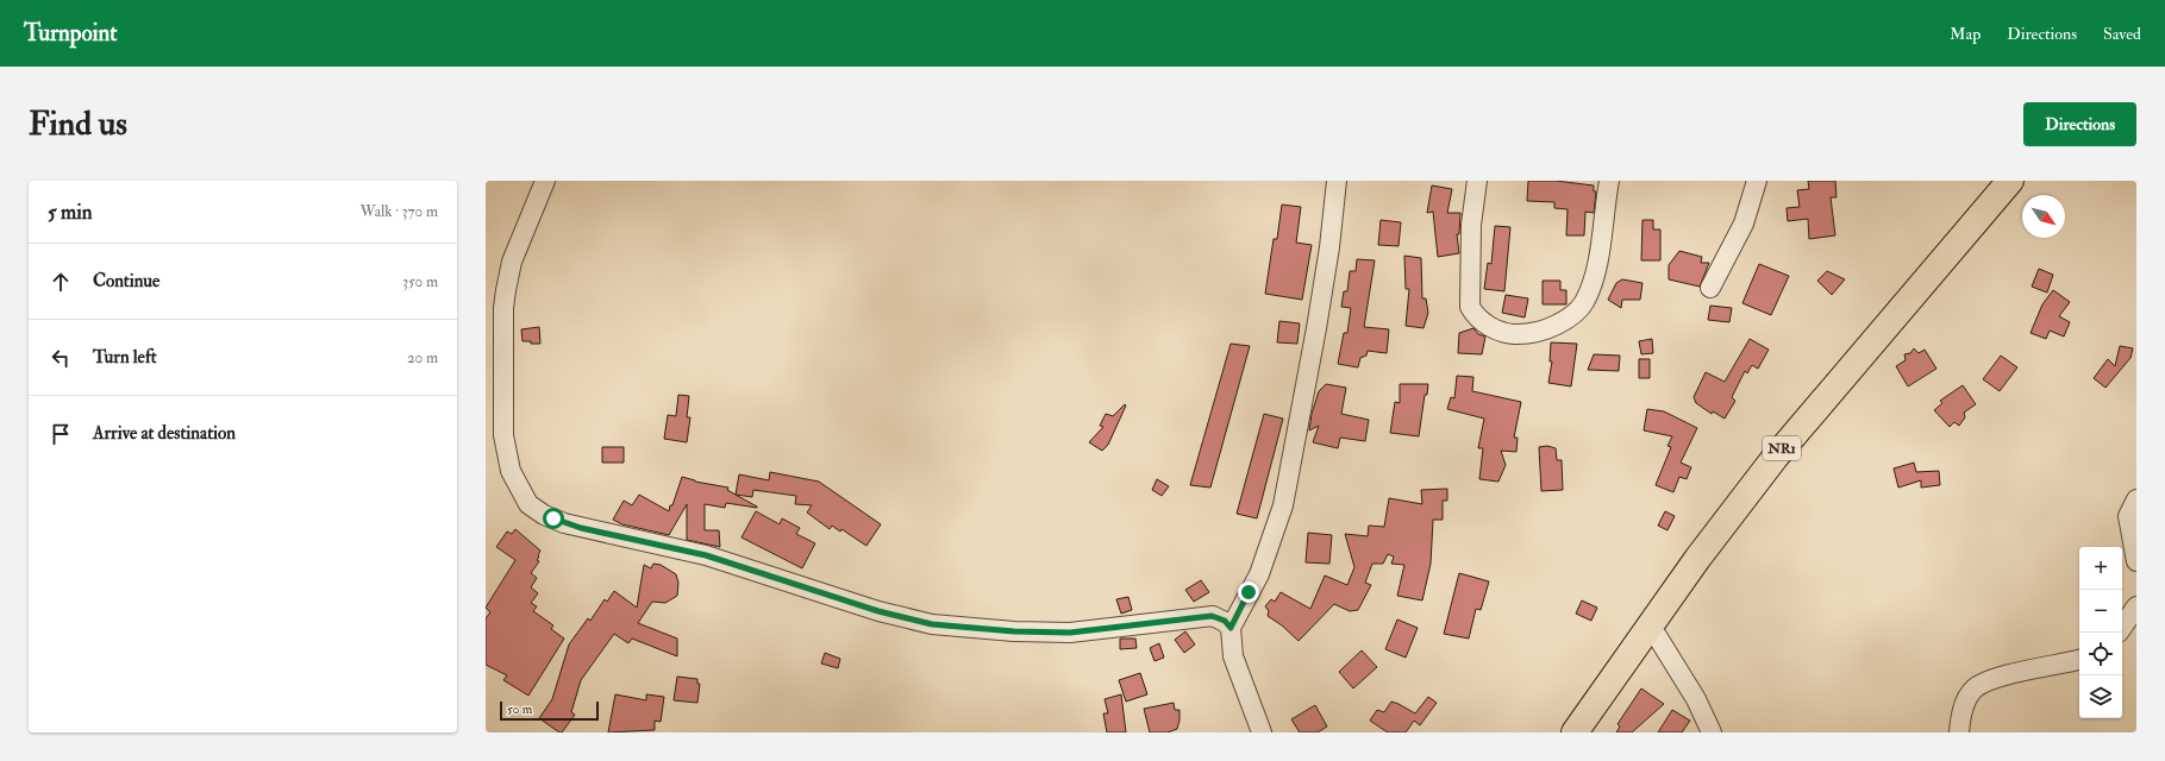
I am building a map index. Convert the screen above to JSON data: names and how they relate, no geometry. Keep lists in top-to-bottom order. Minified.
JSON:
{"streets":{"highway":["NR1"]},"scale_bar":"50 m","north":"bottom right","page":{"header":"Turnpoint","nav":["Map","Directions","Saved"],"buttons":"Directions","title":"Find us","heading":["5 min","Walk · 370 m"],"list":[["Continue","350 m"],["Turn left","20 m"],"Arrive at destination"],"map_buttons":["+","−"],"scale":"50 m"}}
